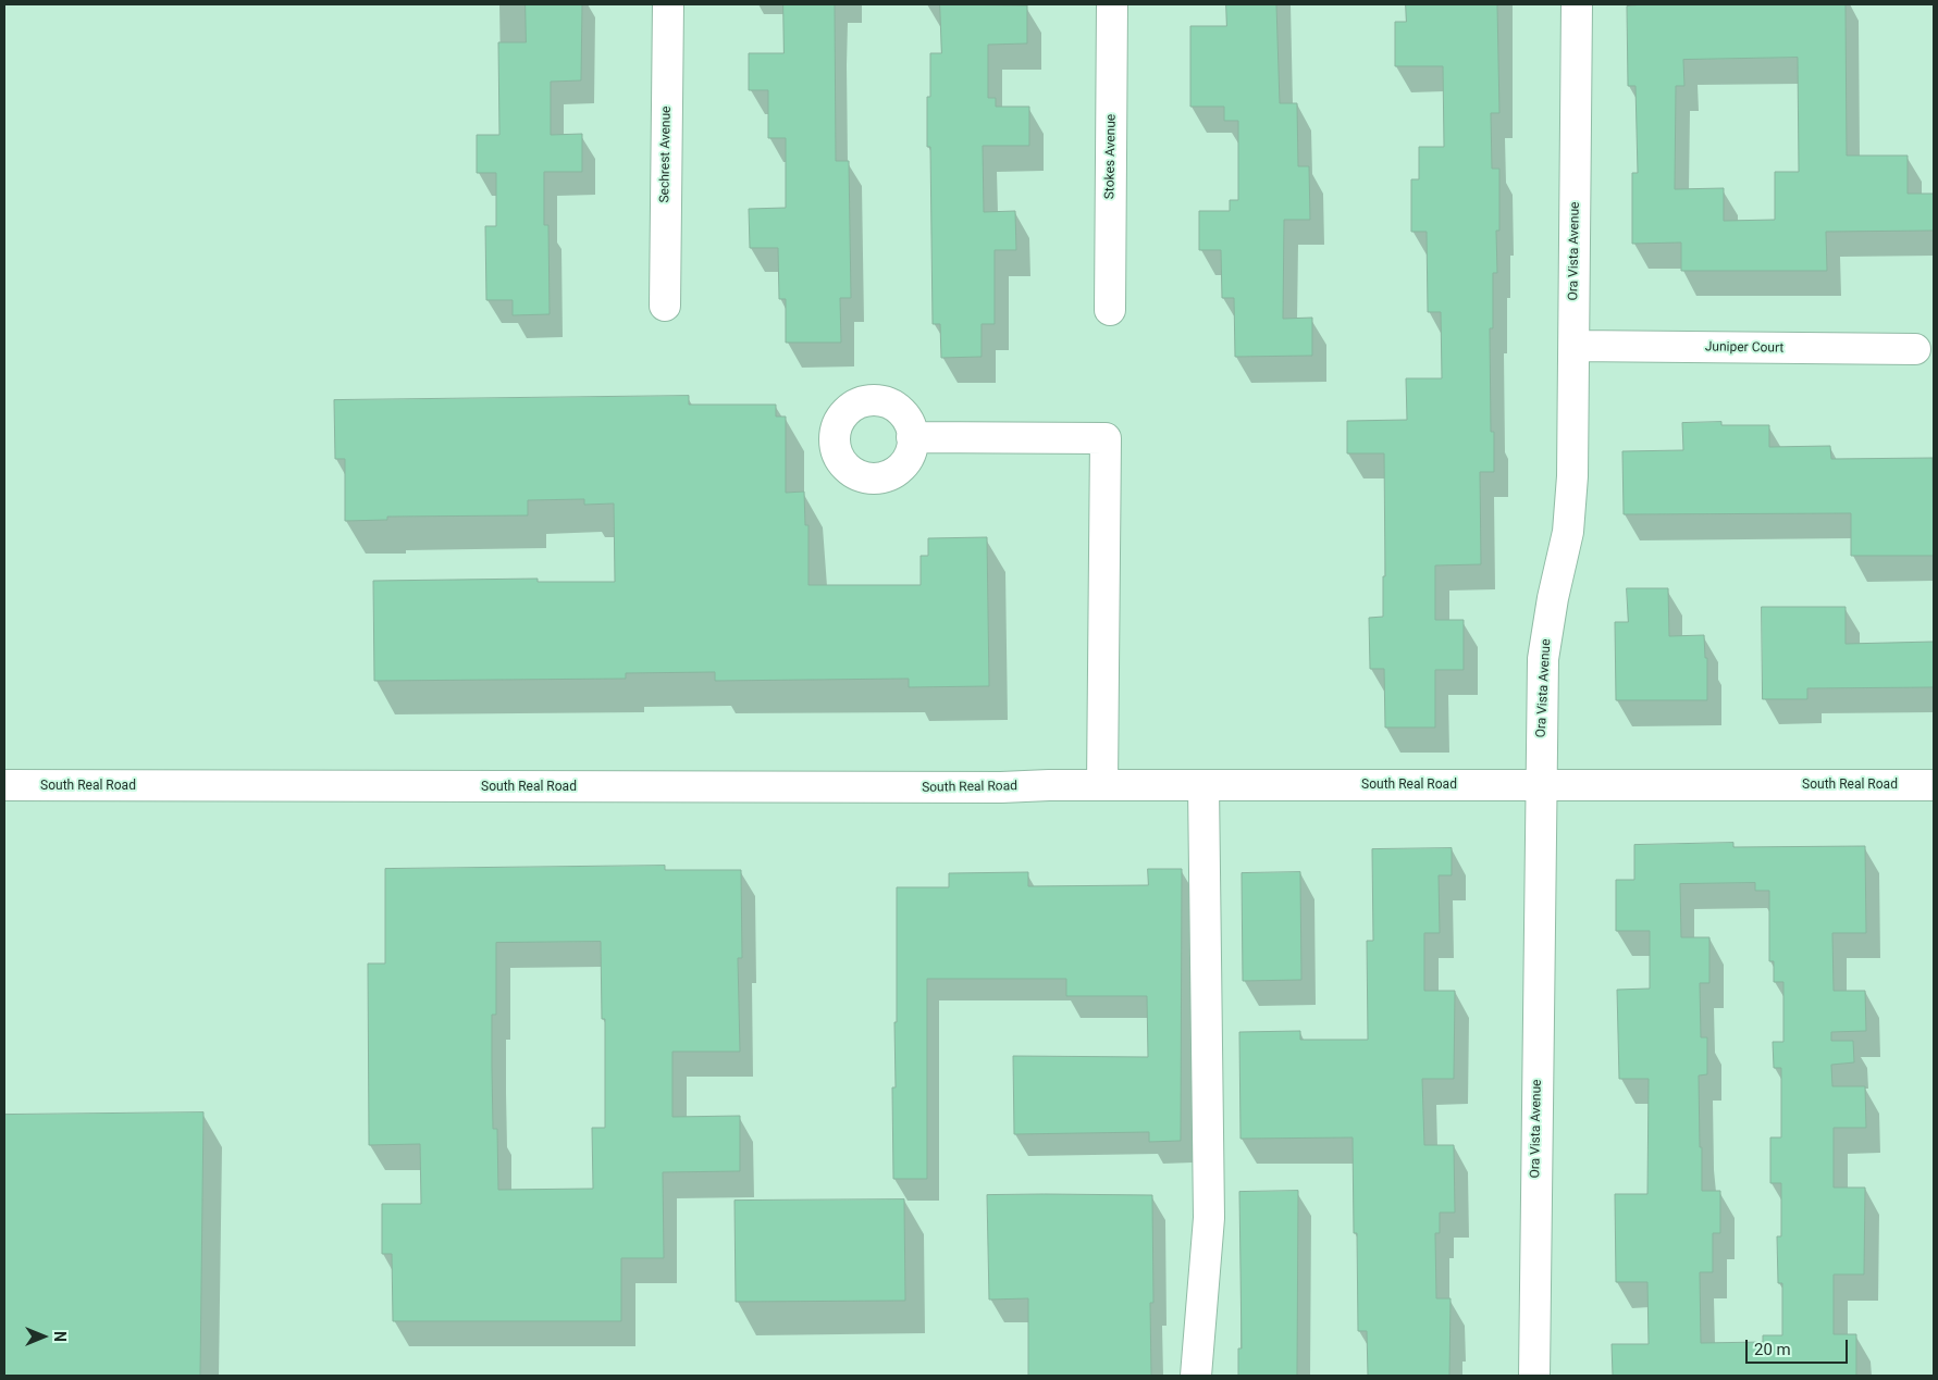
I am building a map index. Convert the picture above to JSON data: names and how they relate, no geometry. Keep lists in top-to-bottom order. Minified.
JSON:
{"streets":{"street":["Sechrest Avenue","Stokes Avenue","Ora Vista Avenue","Juniper Court","South Real Road"]},"crossings":[["Ora Vista Avenue","Juniper Court"],["Ora Vista Avenue","South Real Road"]],"scale_bar":"20 m","north":"right"}
